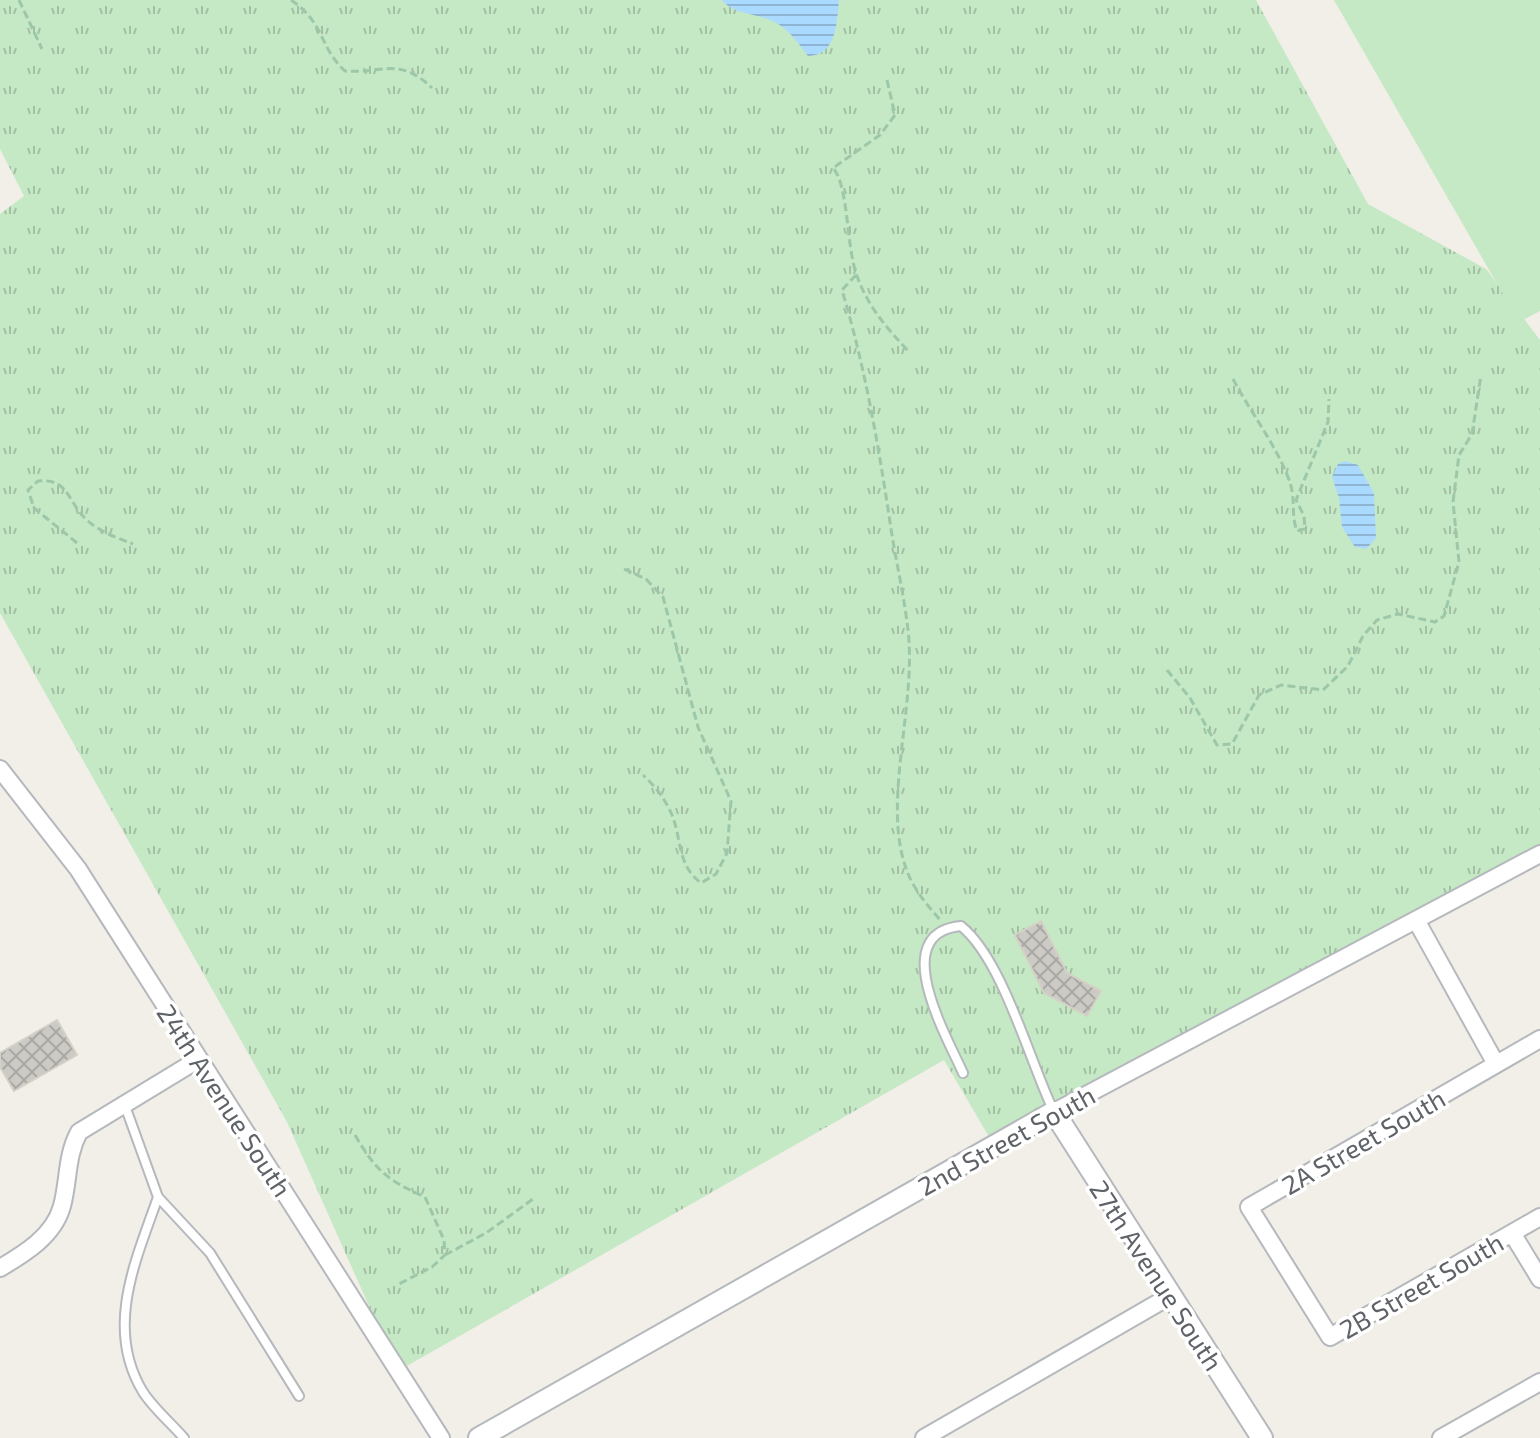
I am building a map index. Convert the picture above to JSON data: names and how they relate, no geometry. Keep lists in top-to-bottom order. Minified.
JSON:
{"streets":{"street":["24th Avenue South","2nd Street South","2A Street South","27th Avenue South","2B Street South"]},"crossings":[["2nd Street South","27th Avenue South"],["2A Street South","2B Street South"]]}
